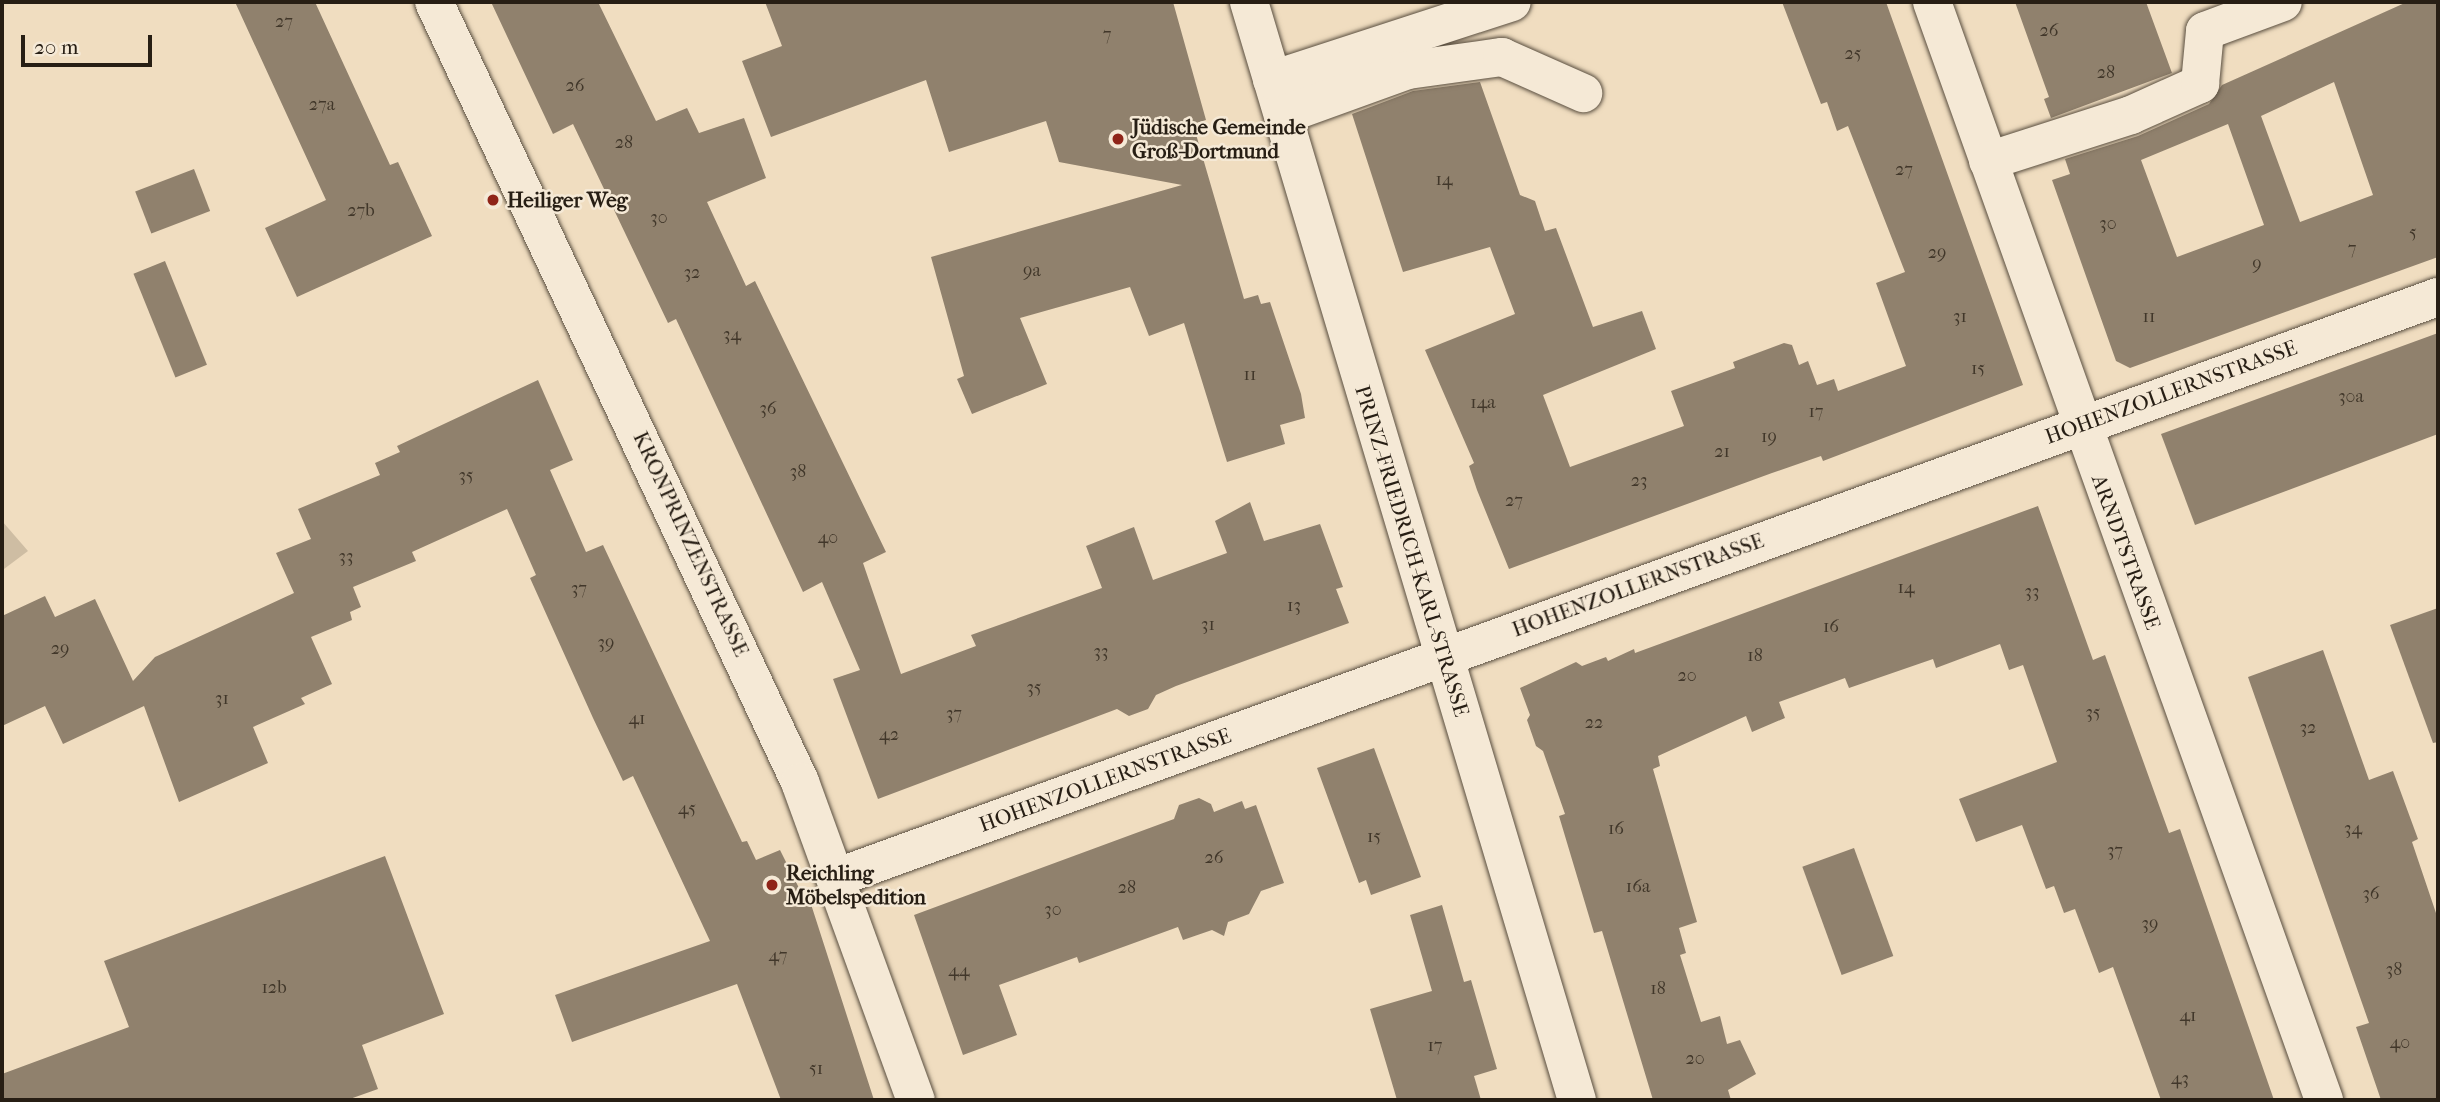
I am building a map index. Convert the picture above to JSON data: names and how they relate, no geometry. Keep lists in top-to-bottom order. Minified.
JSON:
{"streets":{"street":["HOHENZOLLERNSTRASSE","KRONPRINZENSTRASSE","PRINZ-FRIEDRICH-KARL-STRASSE","ARNDTSTRASSE"]},"crossings":[["HOHENZOLLERNSTRASSE","KRONPRINZENSTRASSE"],["HOHENZOLLERNSTRASSE","PRINZ-FRIEDRICH-KARL-STRASSE"],["HOHENZOLLERNSTRASSE","ARNDTSTRASSE"]],"places":["Jüdische Gemeinde Groß-Dortmund","Heiliger Weg","Reichling Möbelspedition"],"house_numbers":["27","26","7","25","28","26","27a","28","27","14","27b","30","30","5","7","29","9","9a","32","31","11","34","15","11","30a","14a","36","17","19","21","38","35","23","27","40","33","14","37","33","13","31","16","39","29","33","18","20","35","31","35","37","41","22","32","42","45","16","34","15","37","26","16a","28","36","30","39","47","38","44","12b","18","41","40","17","20","51","43"],"scale_bar":"20 m"}
